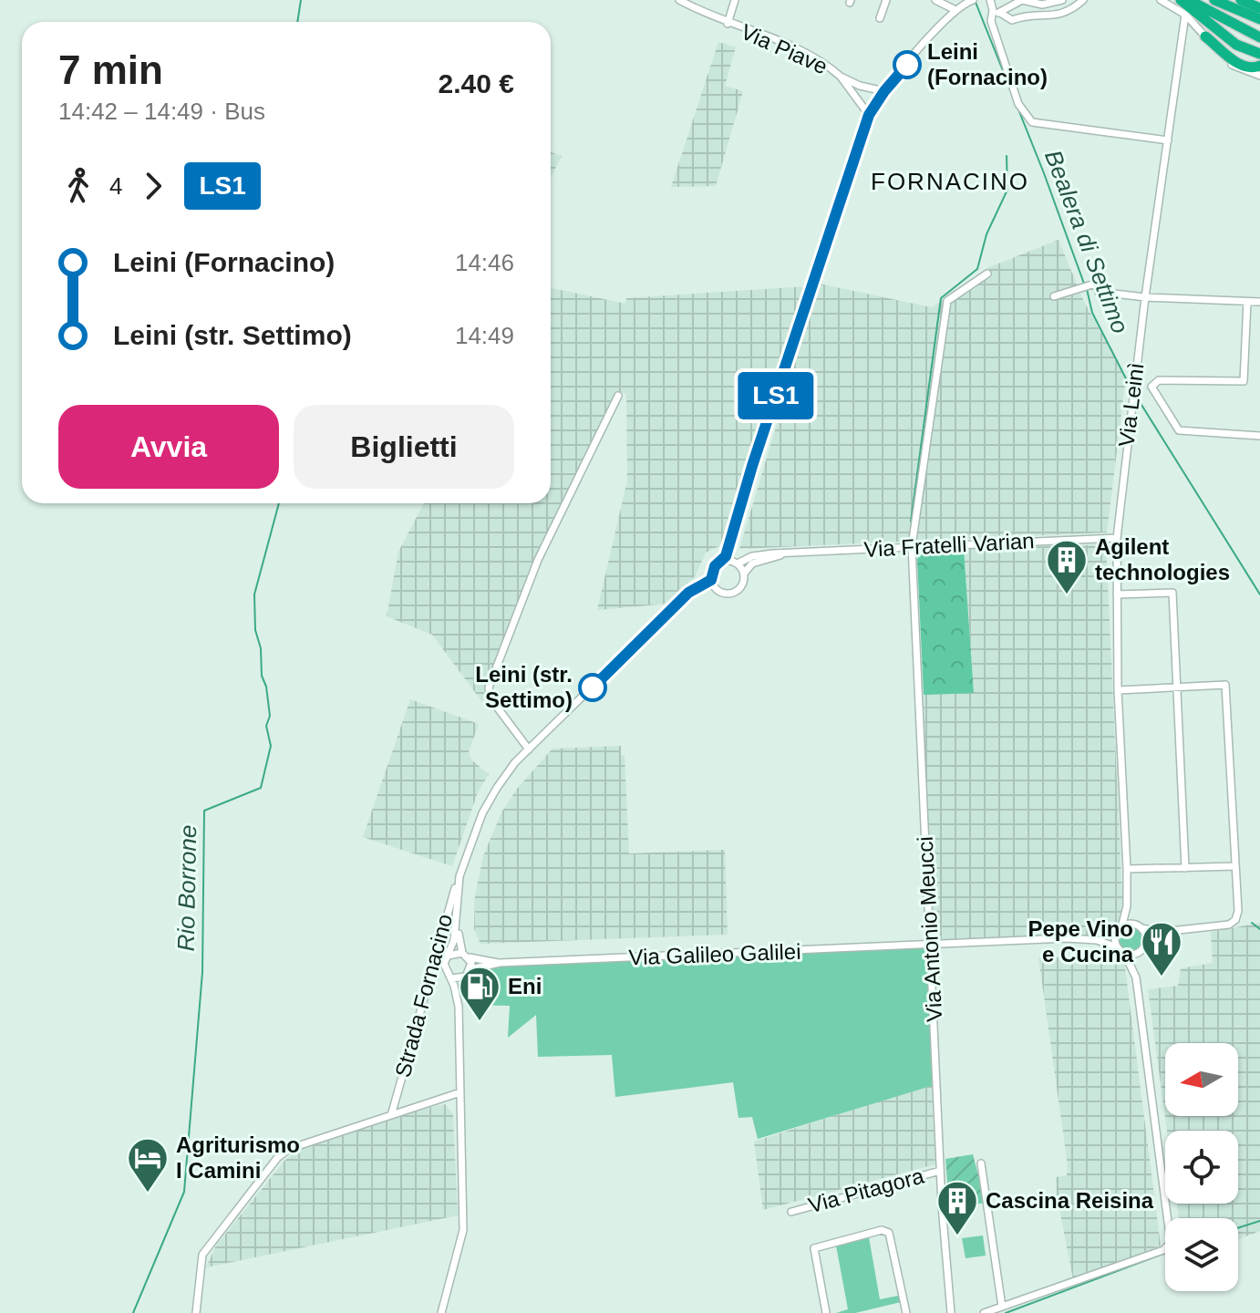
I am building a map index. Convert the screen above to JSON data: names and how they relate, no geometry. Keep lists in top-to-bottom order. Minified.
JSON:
{"streets":{"street":["Via Piave","Via Leinì","Via Fratelli Varian","Via Antonio Meucci","Via Galileo Galilei","Strada Fornacino","Via Pitagora"]},"crossings":[["Via Leinì","Via Fratelli Varian"],["Via Fratelli Varian","Via Antonio Meucci"],["Via Fratelli Varian","Strada Fornacino"],["Via Antonio Meucci","Via Galileo Galilei"],["Via Antonio Meucci","Via Pitagora"],["Via Galileo Galilei","Strada Fornacino"]],"districts":["FORNACINO"],"water":["Bealera di Settimo","Rio Borrone"],"places":{"other":["Leini (Fornacino)","Leini (str. Settimo)"],"building":["Agilent technologies","Cascina Reisina"],"restaurant":["Pepe Vino e Cucina"],"fuel station":["Eni"],"hotel":["Agriturismo I Camini"]},"lines":["bus line LS1"],"north":"left","page":{"on_map":"LS1","heading":["7 min","14:42 – 14:49 · Bus","2.40 €"],"legs":["4","LS1"],"list":[{"name":"Leini (Fornacino)","value":"14:46"},{"name":"Leini (str. Settimo)","value":"14:49"}],"buttons":["Avvia","Biglietti"]}}
